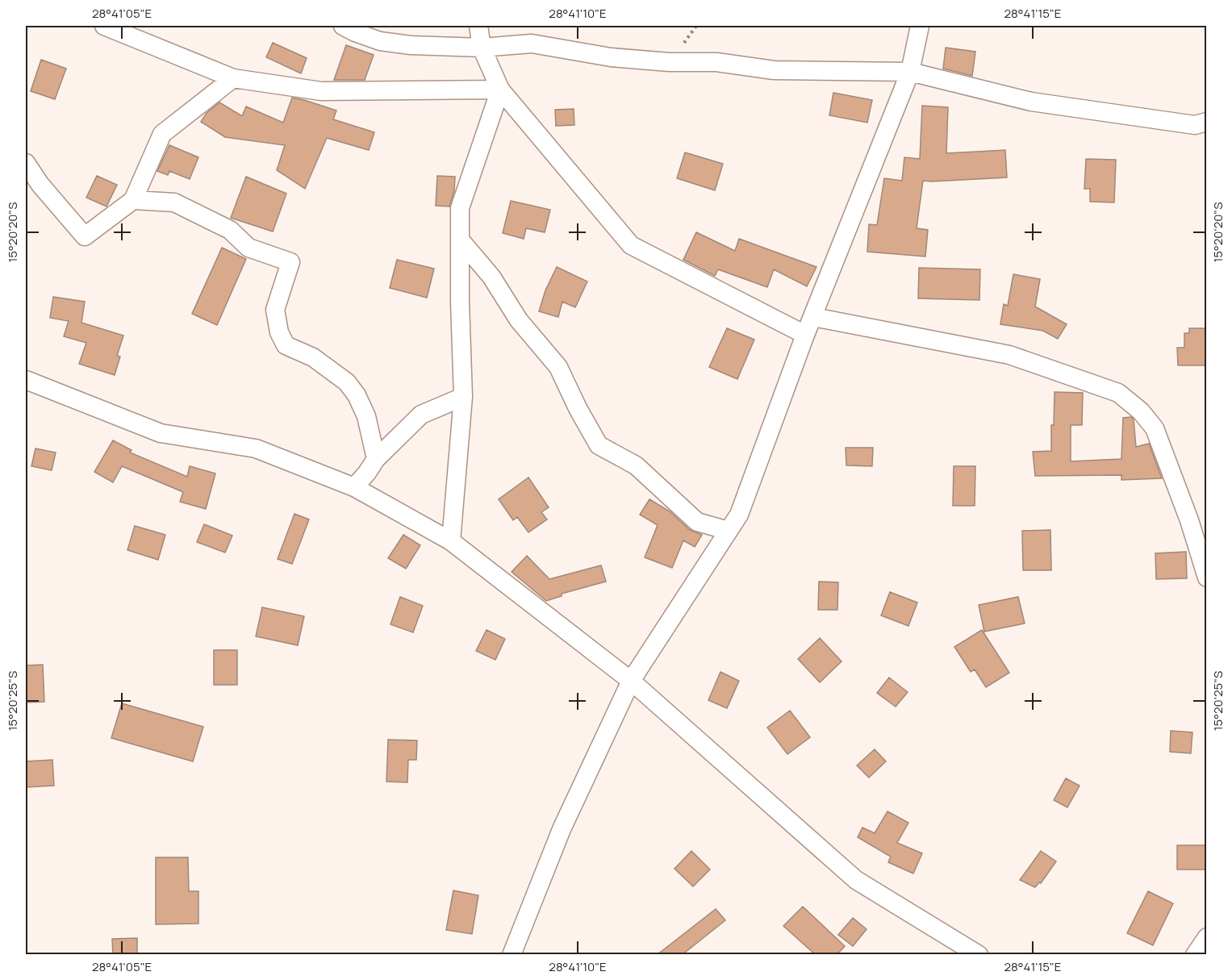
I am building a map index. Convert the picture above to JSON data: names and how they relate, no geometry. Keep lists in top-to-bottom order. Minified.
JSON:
{"coordinates":["28°41'05\"E","28°41'10\"E","28°41'15\"E","15°20'20\"S","15°20'25\"S"]}
